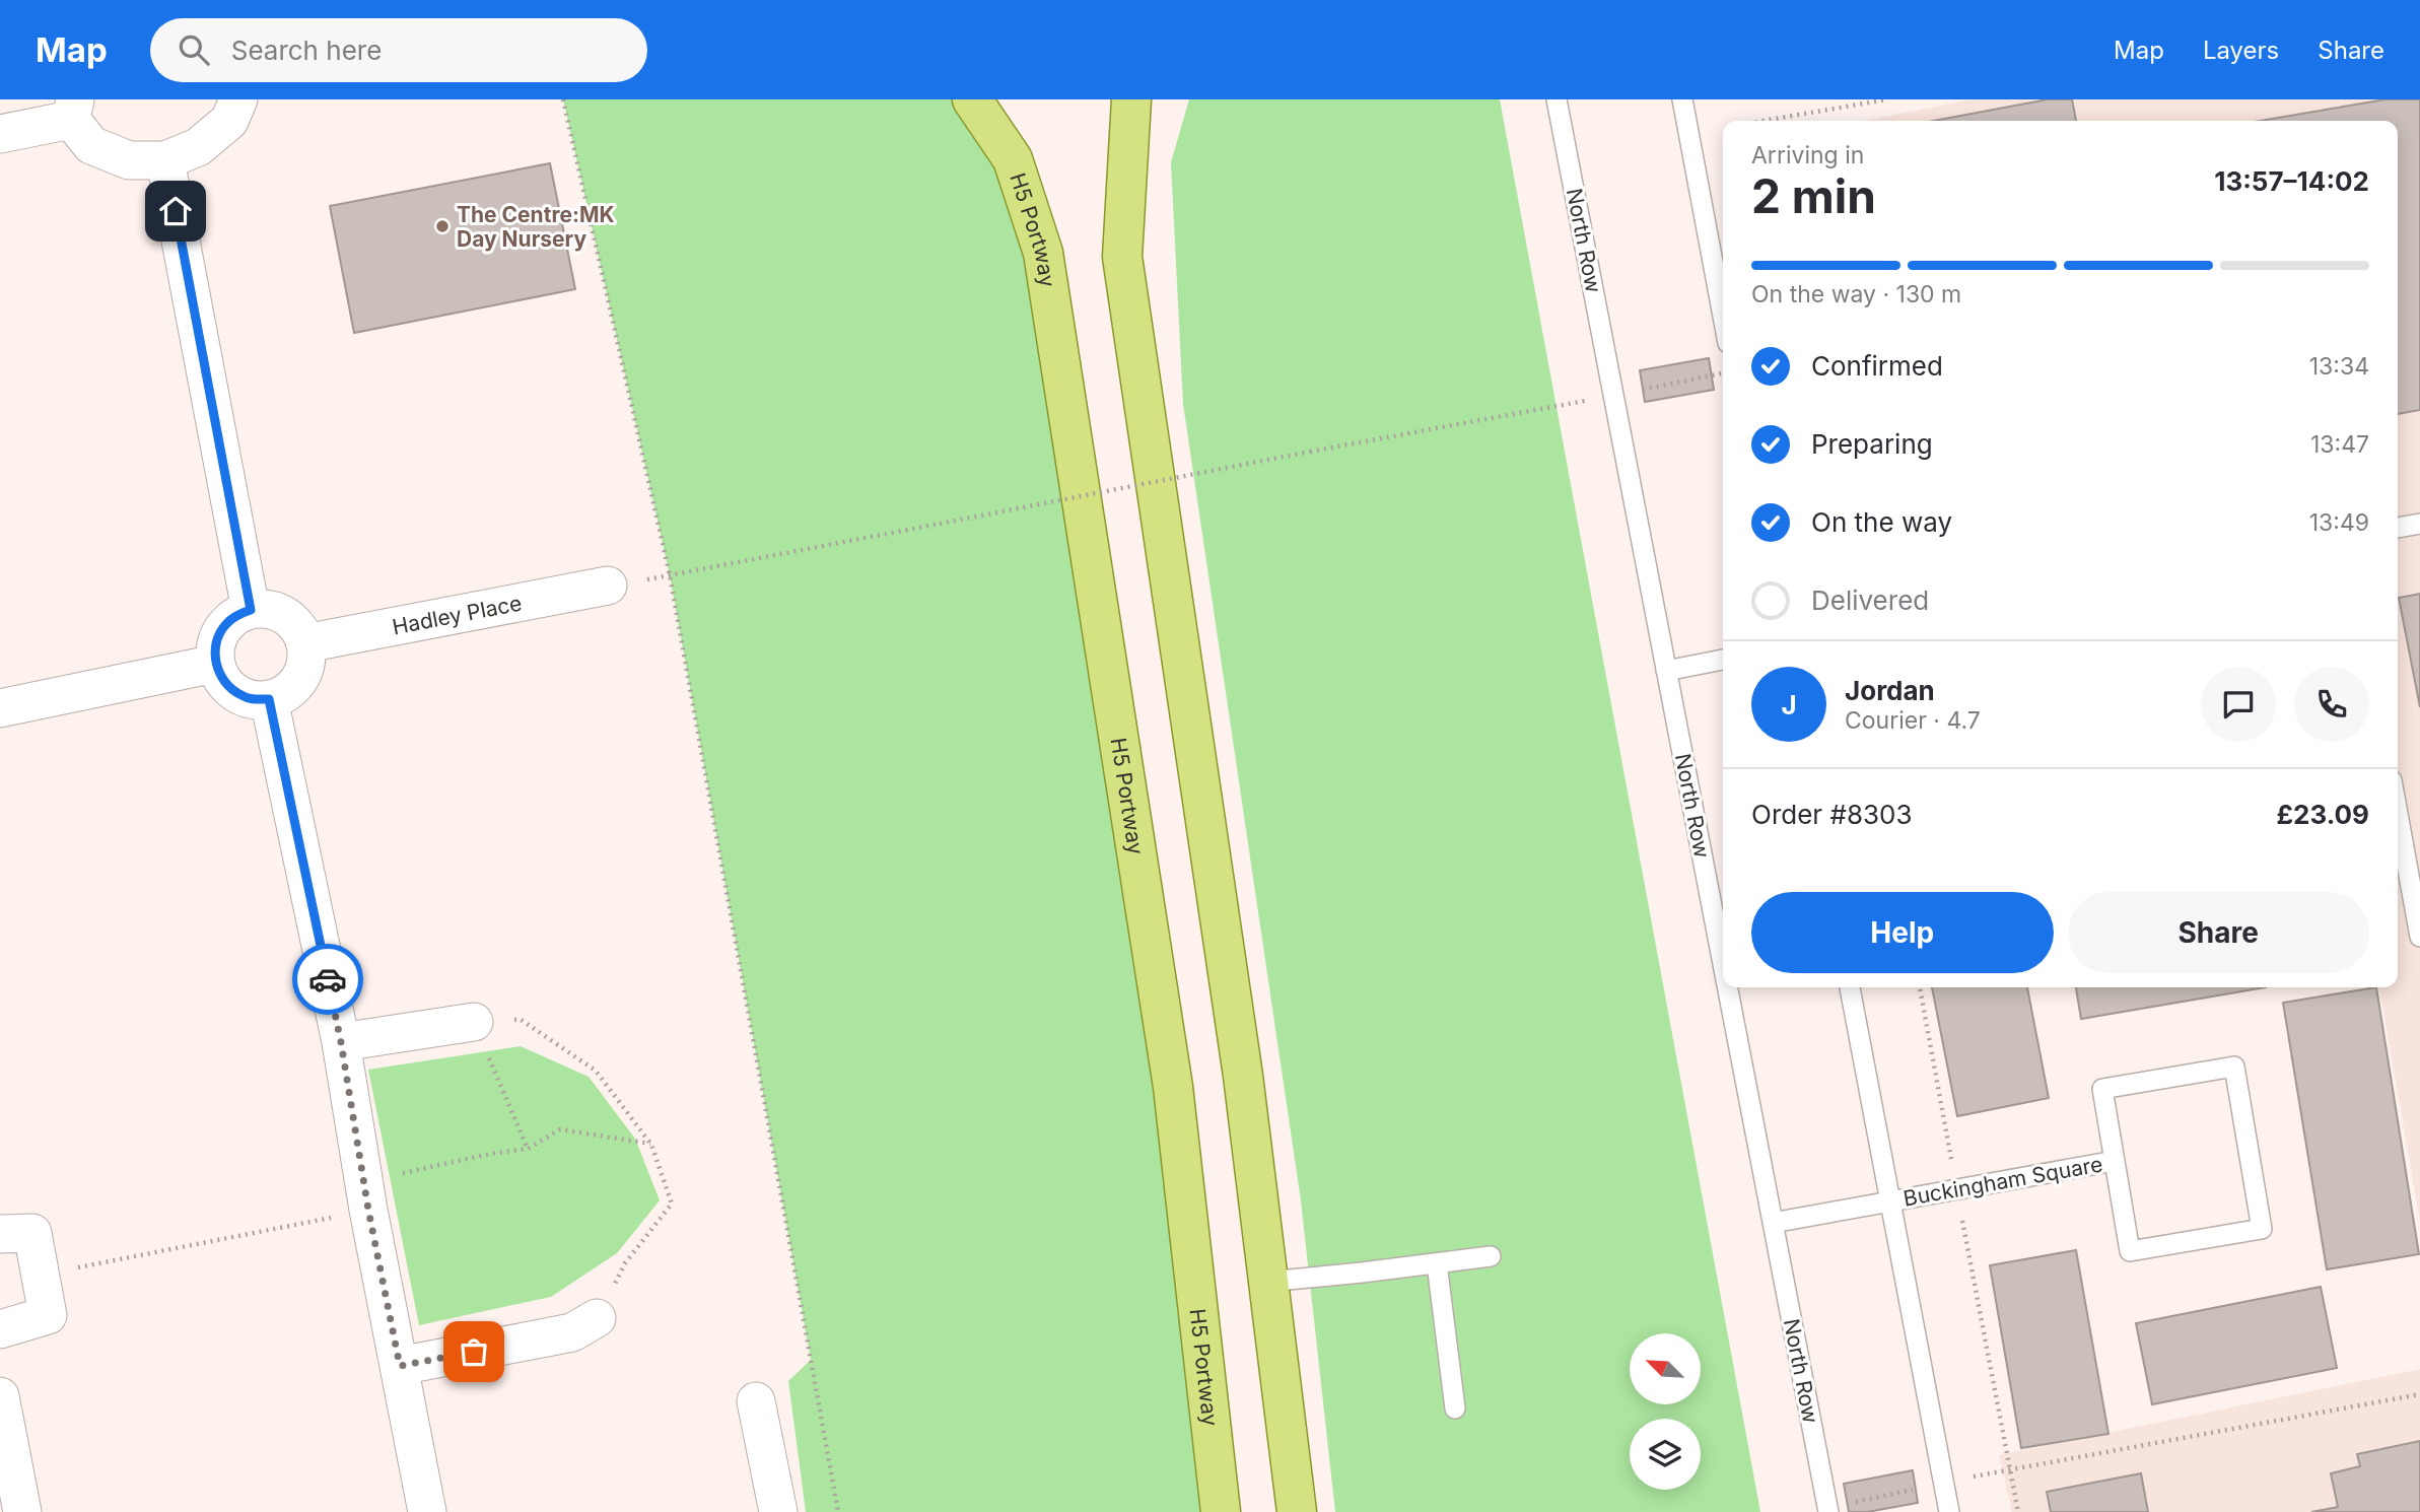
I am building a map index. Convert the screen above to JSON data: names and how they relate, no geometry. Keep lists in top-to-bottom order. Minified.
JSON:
{"streets":{"main road":["H5 Portway"],"street":["Hadley Place"],"lane":["North Row","Buckingham Square"]},"crossings":[["North Row","Buckingham Square"]],"places":["The Centre:MK Day Nursery"],"north":"top left","page":{"header":"Map","search":"Search here","nav":["Map","Layers","Share"],"heading":["2 min","Arriving in","13:57–14:02"],"panel":["Jordan","Courier · 4.7","Order #8303","£23.09"],"bar":"On the way · 130 m","list":[["Confirmed","13:34"],["Preparing","13:47"],["On the way","13:49"],"Delivered"],"round":"J","buttons":["Help","Share"]}}
